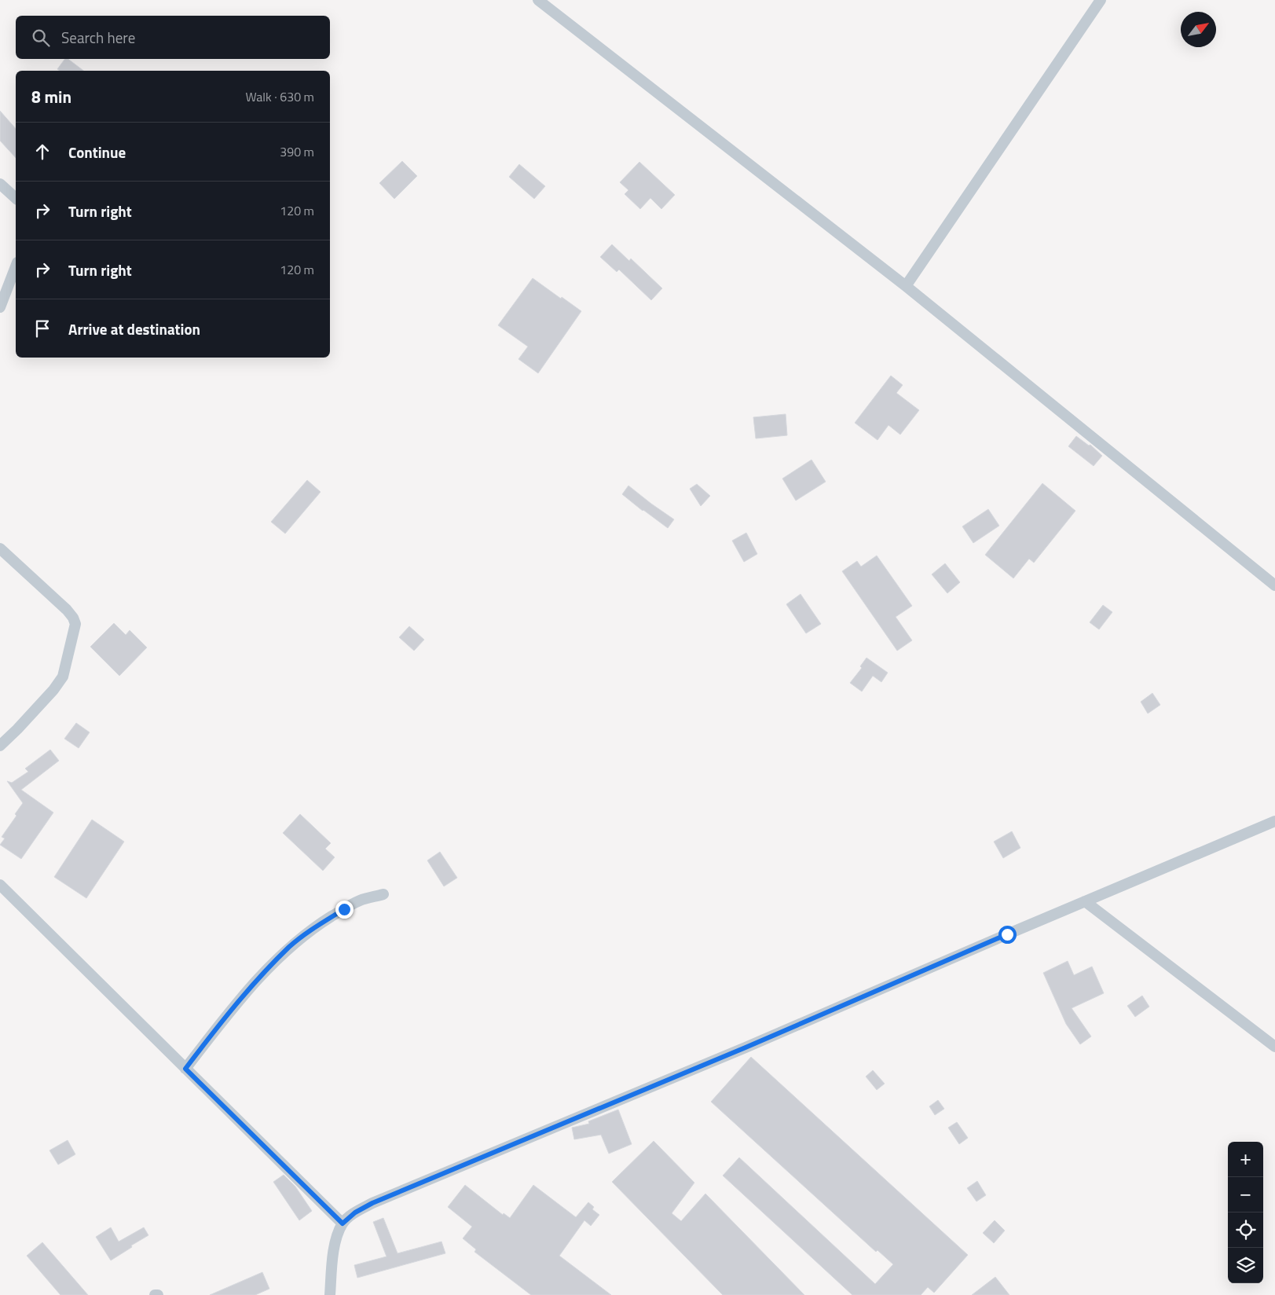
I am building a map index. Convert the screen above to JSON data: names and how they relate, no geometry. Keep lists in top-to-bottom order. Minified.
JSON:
{"north":"top right","page":{"search":"Search here","heading":["8 min","Walk · 630 m"],"list":[["Continue","390 m"],["Turn right","120 m"],["Turn right","120 m"],"Arrive at destination"],"map_buttons":["+","−"]}}
